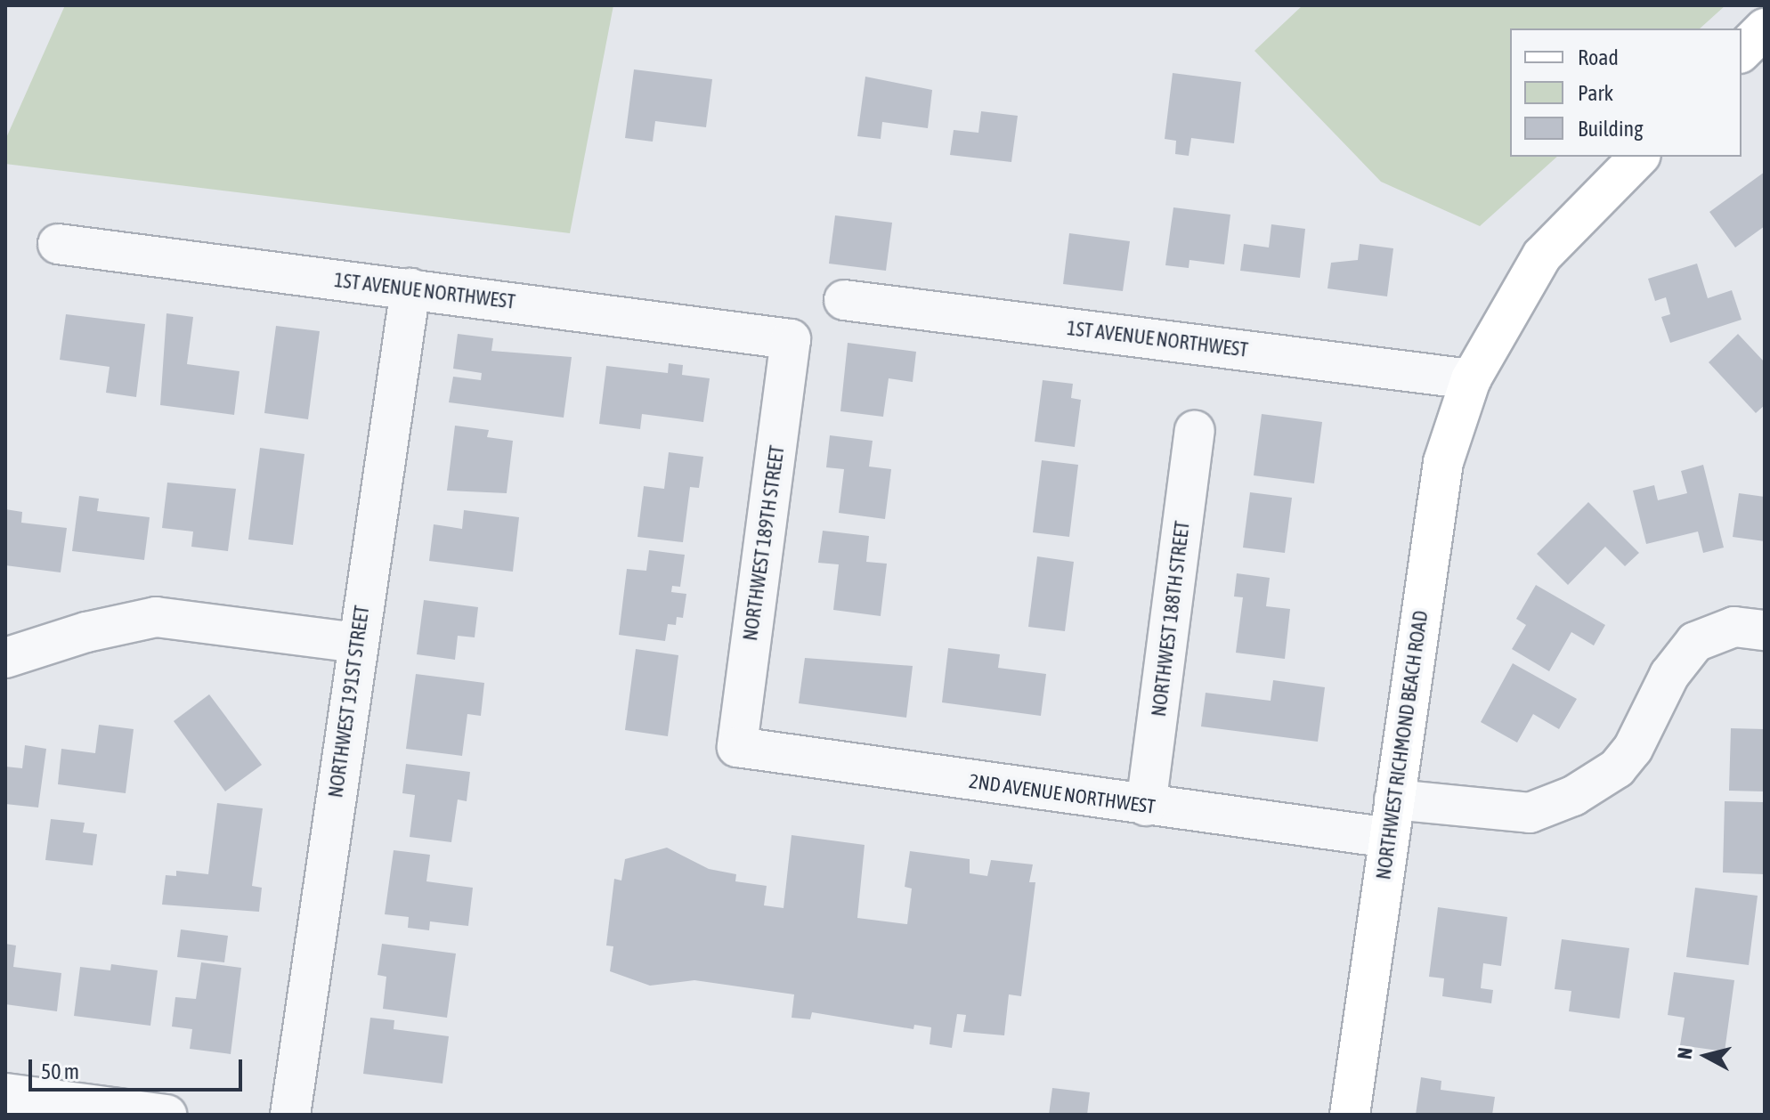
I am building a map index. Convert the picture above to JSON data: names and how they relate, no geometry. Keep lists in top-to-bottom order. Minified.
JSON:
{"streets":{"main road":["NORTHWEST RICHMOND BEACH ROAD"],"street":["1ST AVENUE NORTHWEST","NORTHWEST 189TH STREET","NORTHWEST 188TH STREET","NORTHWEST 191ST STREET","2ND AVENUE NORTHWEST"]},"crossings":[["1ST AVENUE NORTHWEST","NORTHWEST 189TH STREET"],["1ST AVENUE NORTHWEST","NORTHWEST 191ST STREET"],["1ST AVENUE NORTHWEST","NORTHWEST RICHMOND BEACH ROAD"],["NORTHWEST 189TH STREET","2ND AVENUE NORTHWEST"],["NORTHWEST 188TH STREET","2ND AVENUE NORTHWEST"],["NORTHWEST RICHMOND BEACH ROAD","2ND AVENUE NORTHWEST"]],"legend":["Road","Park","Building"],"scale_bar":"50 m","north":"left"}
